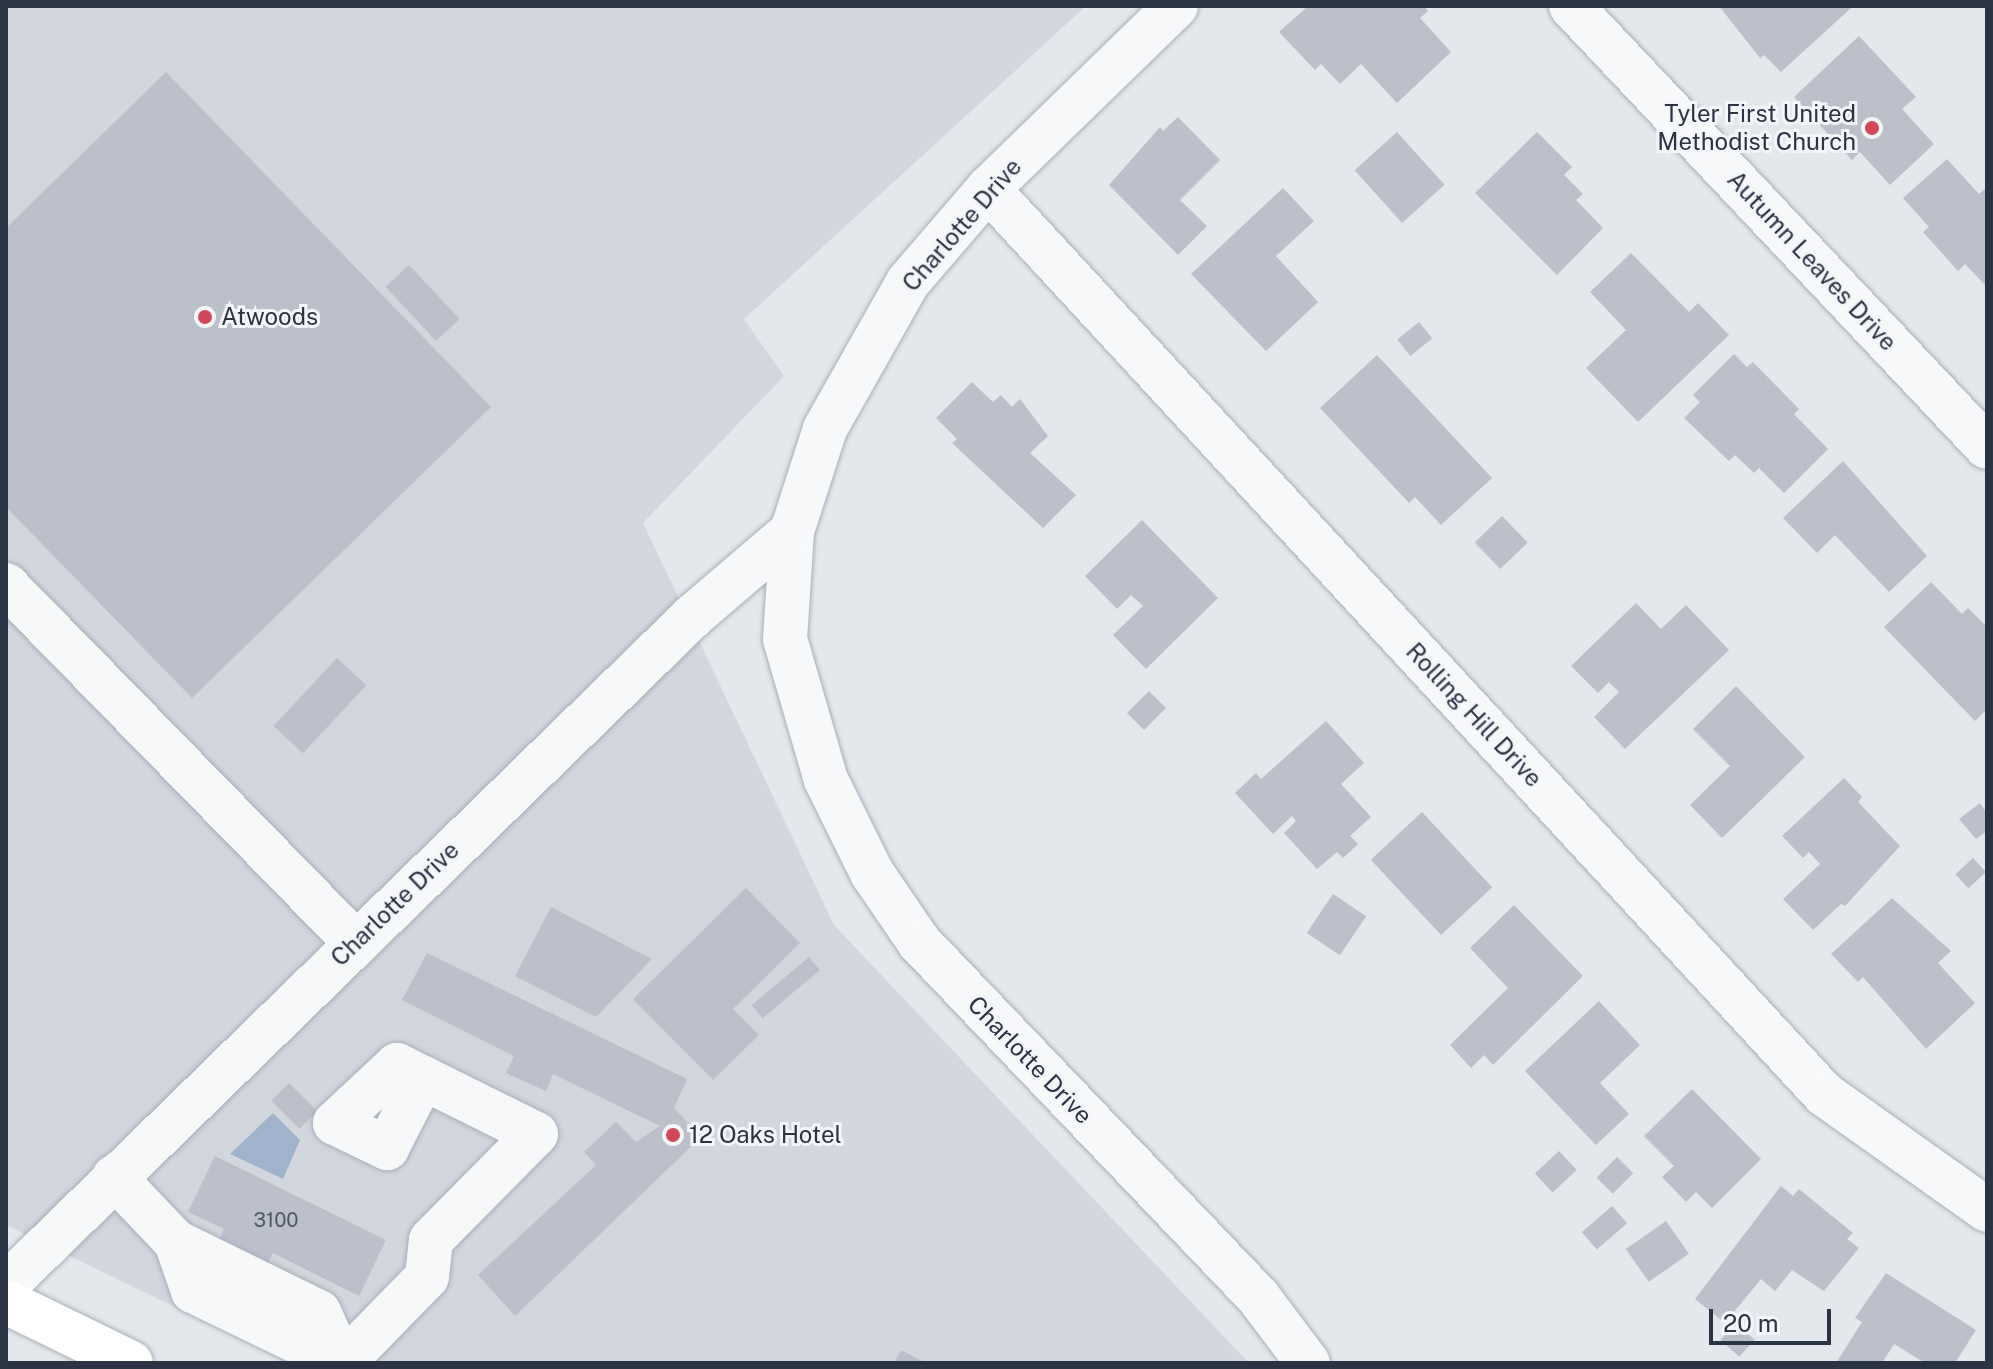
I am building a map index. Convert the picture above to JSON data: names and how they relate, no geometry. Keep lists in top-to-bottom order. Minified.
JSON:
{"streets":{"street":["Charlotte Drive","Autumn Leaves Drive","Rolling Hill Drive"]},"crossings":[["Charlotte Drive","Rolling Hill Drive"]],"places":["Tyler First United Methodist Church","Atwoods","12 Oaks Hotel"],"house_numbers":["3100"],"scale_bar":"20 m"}
